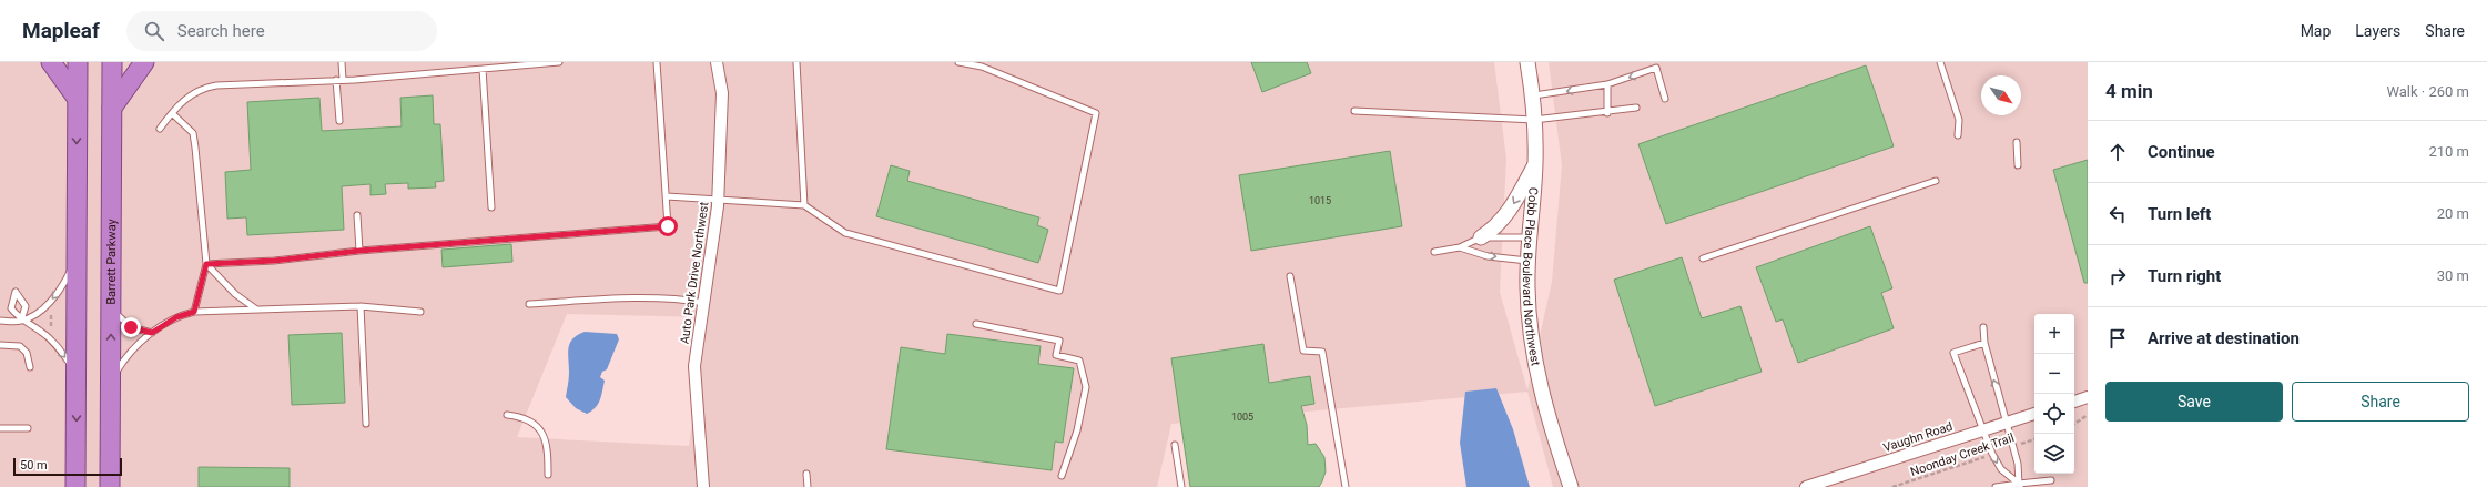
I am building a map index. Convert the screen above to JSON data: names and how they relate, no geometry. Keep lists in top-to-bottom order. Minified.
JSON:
{"streets":{"highway":["Barrett Parkway"],"street":["Auto Park Drive Northwest","Cobb Place Boulevard Northwest","Vaughn Road"],"path":["Noonday Creek Trail"]},"house_numbers":["1015","1005"],"scale_bar":"50 m","north":"bottom right","page":{"header":"Mapleaf","search":"Search here","nav":["Map","Layers","Share"],"heading":["4 min","Walk · 260 m"],"list":[["Continue","210 m"],["Turn left","20 m"],["Turn right","30 m"],"Arrive at destination"],"map_buttons":["+","−"],"buttons":["Save","Share"],"scale":"50 m"}}
